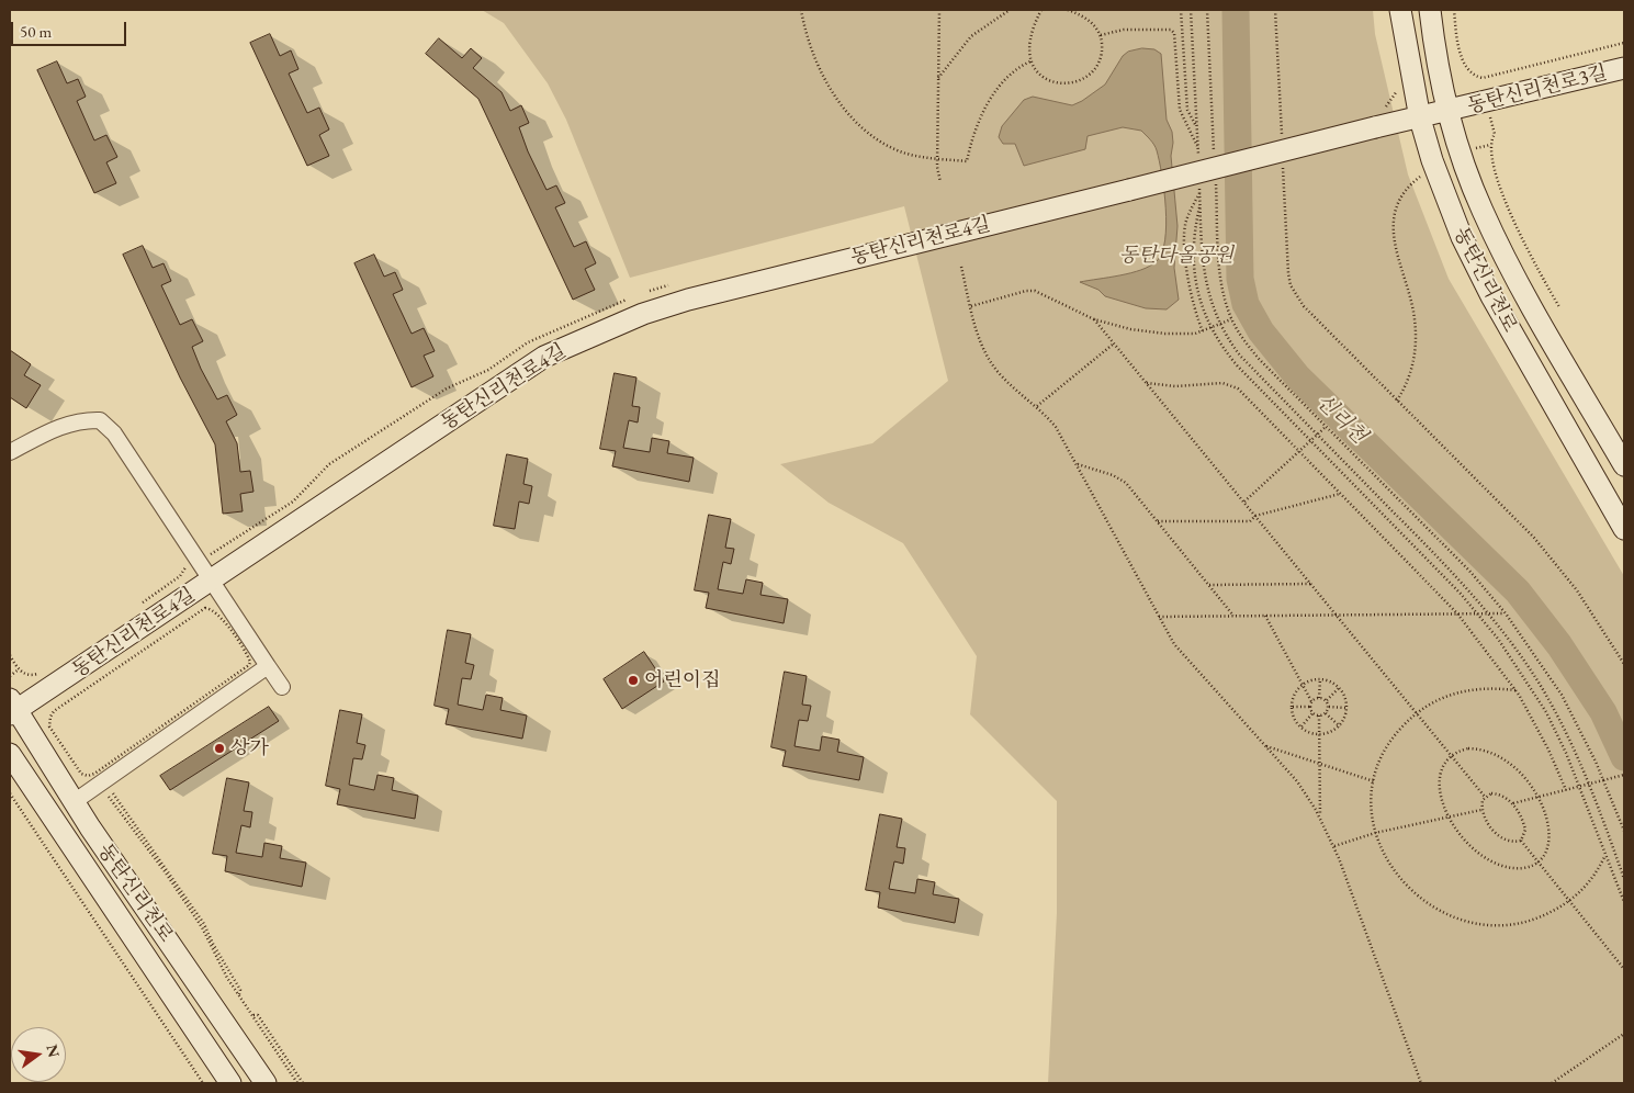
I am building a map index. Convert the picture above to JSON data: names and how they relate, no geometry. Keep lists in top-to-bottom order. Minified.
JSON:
{"streets":{"main road":["동탄신리천로3길","동탄신리천로4길","동탄신리천로"]},"crossings":[["동탄신리천로3길","동탄신리천로4길"],["동탄신리천로3길","동탄신리천로"],["동탄신리천로4길","동탄신리천로"]],"water":["신리천"],"parks":["동탄다올공원"],"places":["어린이집","상가"],"scale_bar":"50 m","north":"right"}
